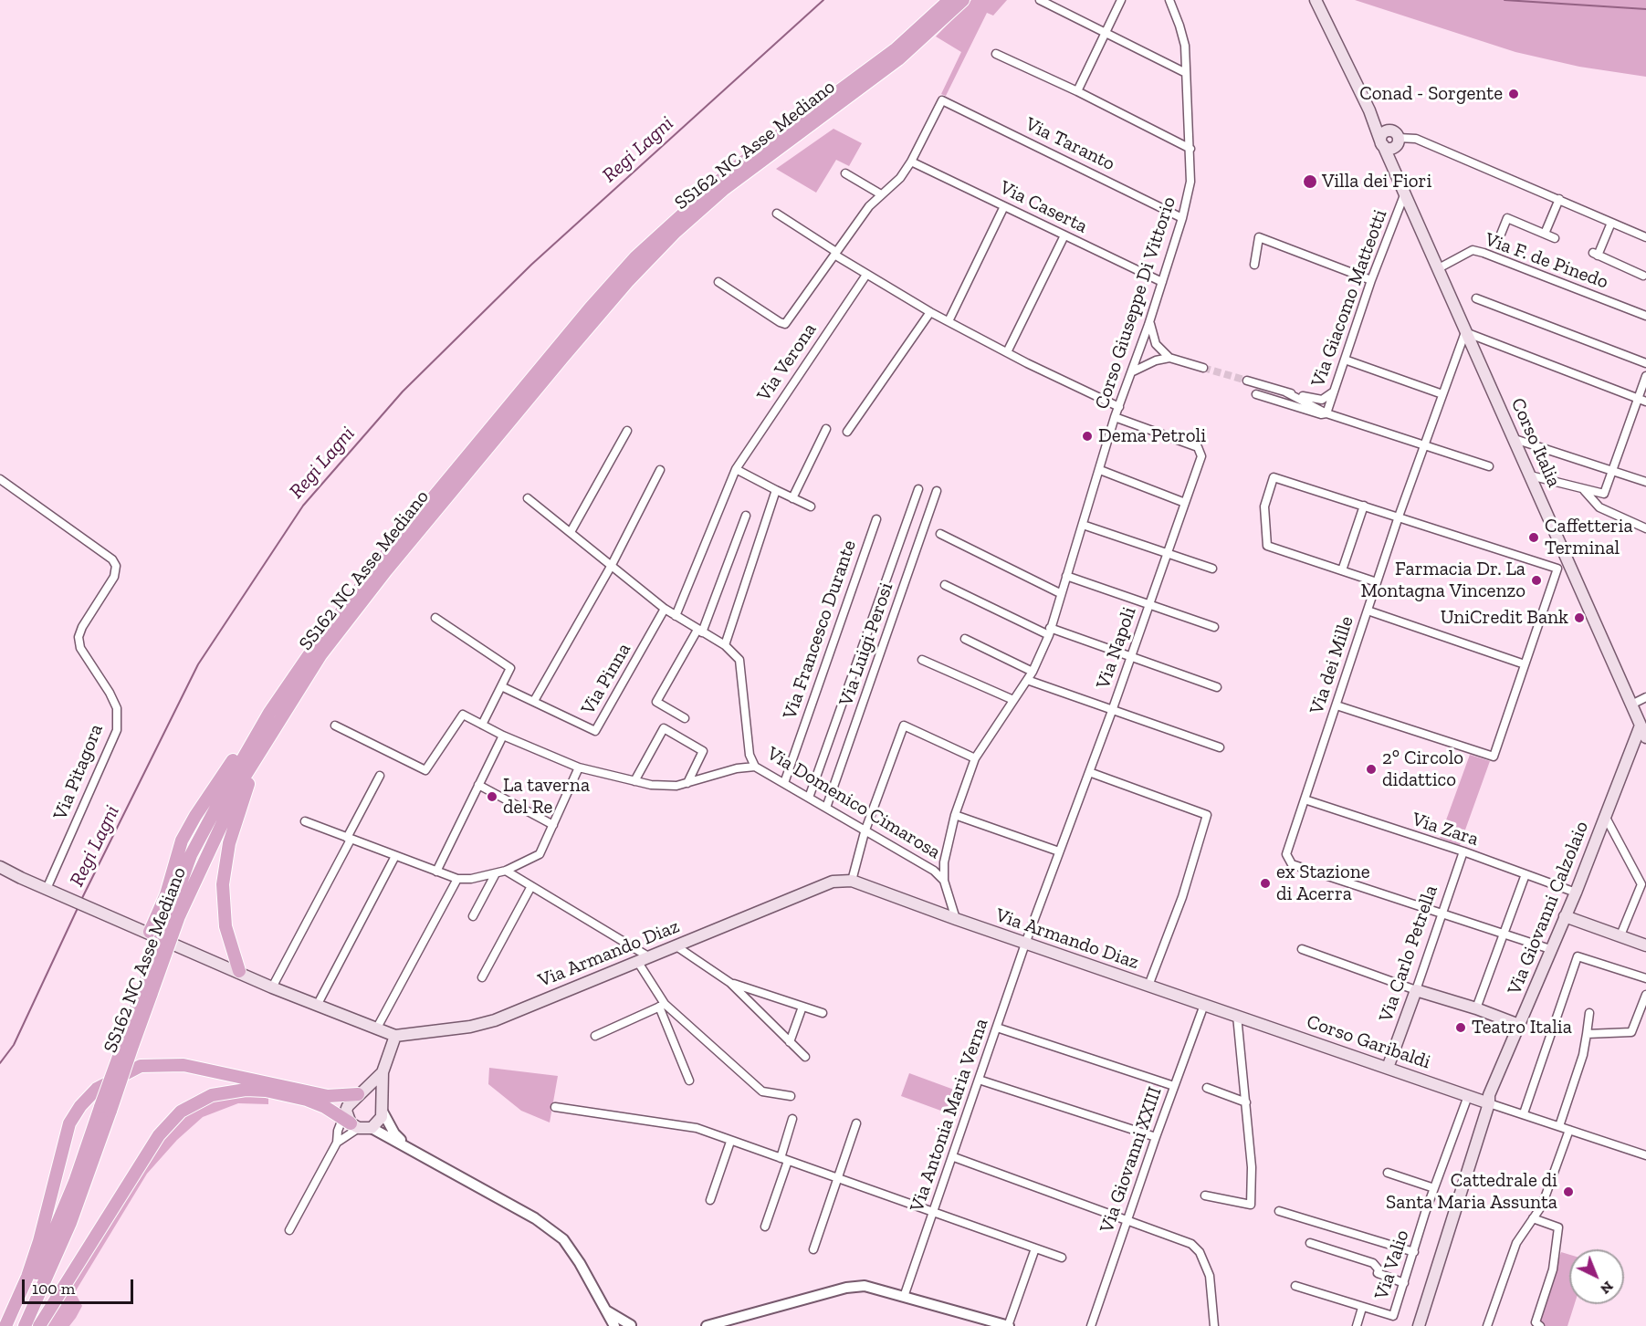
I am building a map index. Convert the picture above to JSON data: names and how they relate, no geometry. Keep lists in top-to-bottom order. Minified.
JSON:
{"streets":{"highway":["SS162 NC Asse Mediano"],"main road":["Corso Italia","Via Giovanni Calzolaio","Via Armando Diaz","Via Carlo Petrella","Corso Garibaldi"],"street":["Via Taranto","Via Caserta","Via F. de Pinedo","Via Giacomo Matteotti","Corso Giuseppe Di Vittorio","Via Verona","Via Francesco Durante","Via Luigi Perosi","Via Napoli","Via dei Mille","Via Pinna","Via Pitagora","Via Domenico Cimarosa","Via Zara","Via Antonia Maria Verna","Via Giovanni XXIII","Via Valio"]},"crossings":[["Via Taranto","Via Caserta"],["Via Taranto","Corso Giuseppe Di Vittorio"],["Via Caserta","Corso Giuseppe Di Vittorio"],["Via F. de Pinedo","Corso Italia"],["Via Giacomo Matteotti","Corso Italia"],["Corso Giuseppe Di Vittorio","Via Napoli"],["Corso Giuseppe Di Vittorio","Via Domenico Cimarosa"],["Via Verona","Via Domenico Cimarosa"],["Corso Italia","Via dei Mille"],["Corso Italia","Via Giovanni Calzolaio"],["Via Francesco Durante","Via Domenico Cimarosa"],["Via Luigi Perosi","Via Domenico Cimarosa"],["Via Napoli","Via Armando Diaz"],["Via Napoli","Via Antonia Maria Verna"],["Via dei Mille","Via Zara"],["Via dei Mille","Via Carlo Petrella"],["Via Pinna","Via Domenico Cimarosa"],["Via Pitagora","Via Armando Diaz"],["Via Domenico Cimarosa","Via Armando Diaz"],["Via Zara","Via Giovanni Calzolaio"],["Via Zara","Via Carlo Petrella"],["Via Giovanni Calzolaio","Corso Garibaldi"],["Via Armando Diaz","Corso Garibaldi"],["Via Armando Diaz","Via Antonia Maria Verna"],["Via Armando Diaz","Via Giovanni XXIII"],["Via Carlo Petrella","Corso Garibaldi"],["Corso Garibaldi","Via Valio"]],"water":["Regi Lagni"],"places":["Conad - Sorgente","Villa dei Fiori","Dema Petroli","Caffetteria Terminal","Farmacia Dr. La Montagna Vincenzo","UniCredit Bank","2° Circolo didattico","La taverna del Re","ex Stazione di Acerra","Teatro Italia","Cattedrale di Santa Maria Assunta"],"scale_bar":"100 m","north":"bottom right"}
